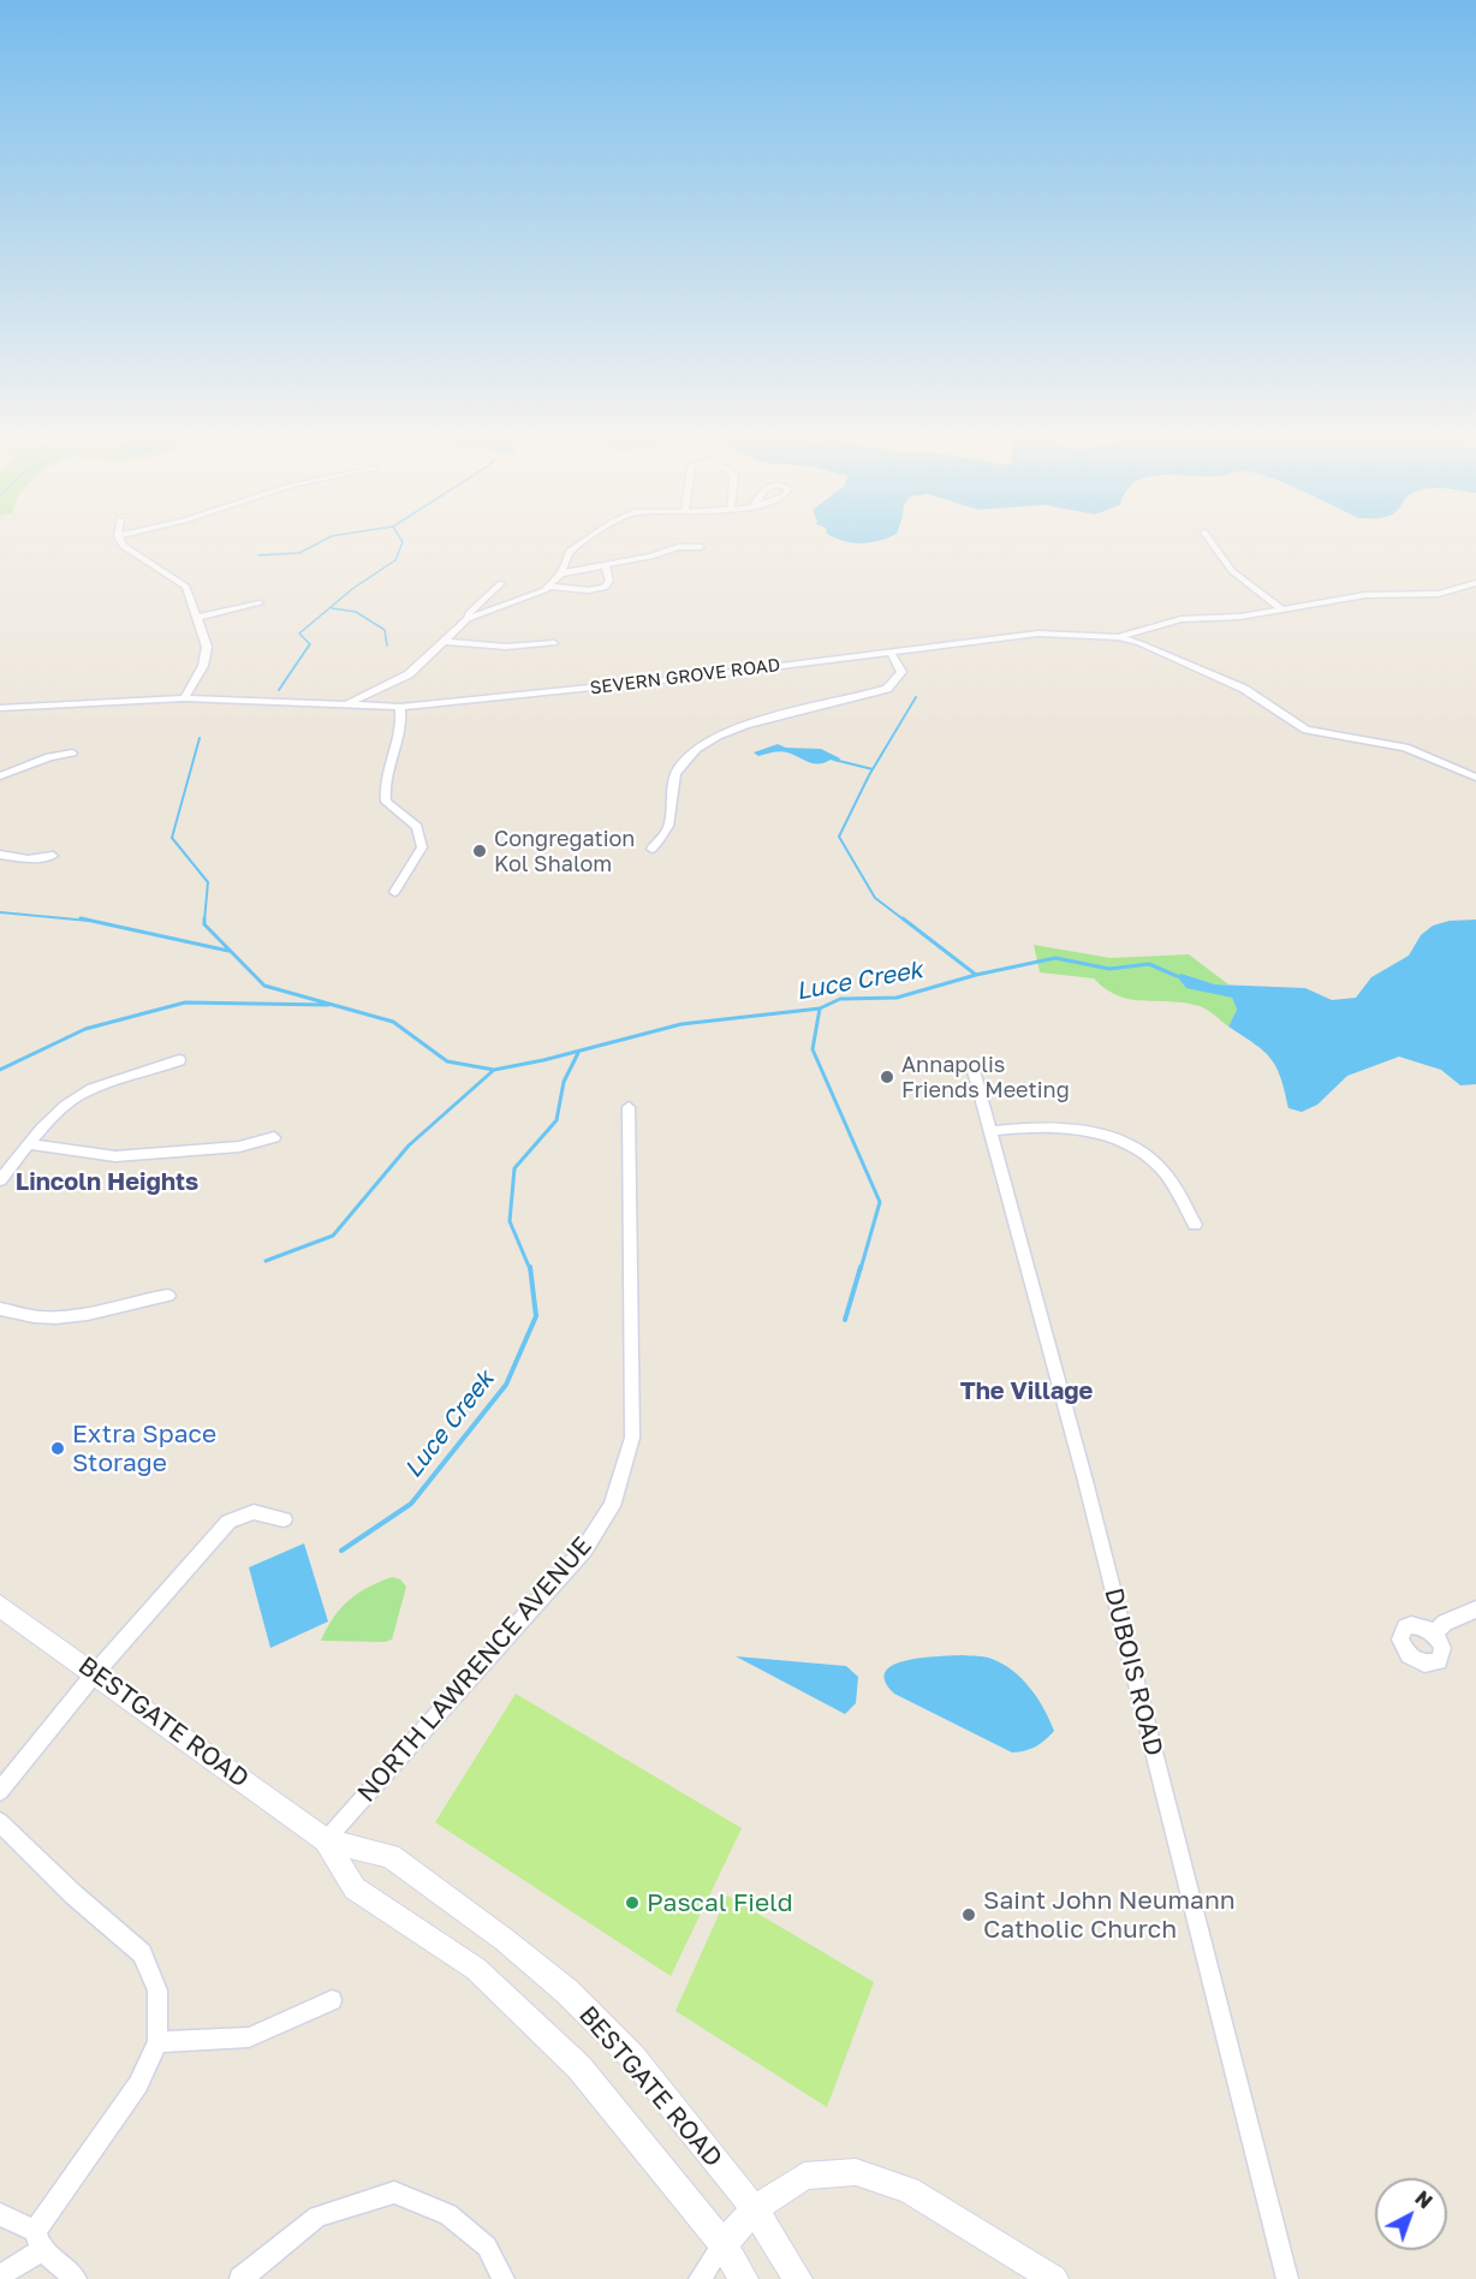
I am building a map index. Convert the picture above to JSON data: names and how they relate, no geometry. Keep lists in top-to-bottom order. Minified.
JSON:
{"streets":{"main road":["BESTGATE ROAD"],"street":["SEVERN GROVE ROAD","NORTH LAWRENCE AVENUE","DUBOIS ROAD"]},"crossings":[["NORTH LAWRENCE AVENUE","BESTGATE ROAD"]],"districts":["Lincoln Heights","The Village"],"water":["Luce Creek"],"places":["Congregation Kol Shalom","Annapolis Friends Meeting","Extra Space Storage","Pascal Field","Saint John Neumann Catholic Church"],"north":"top right"}
